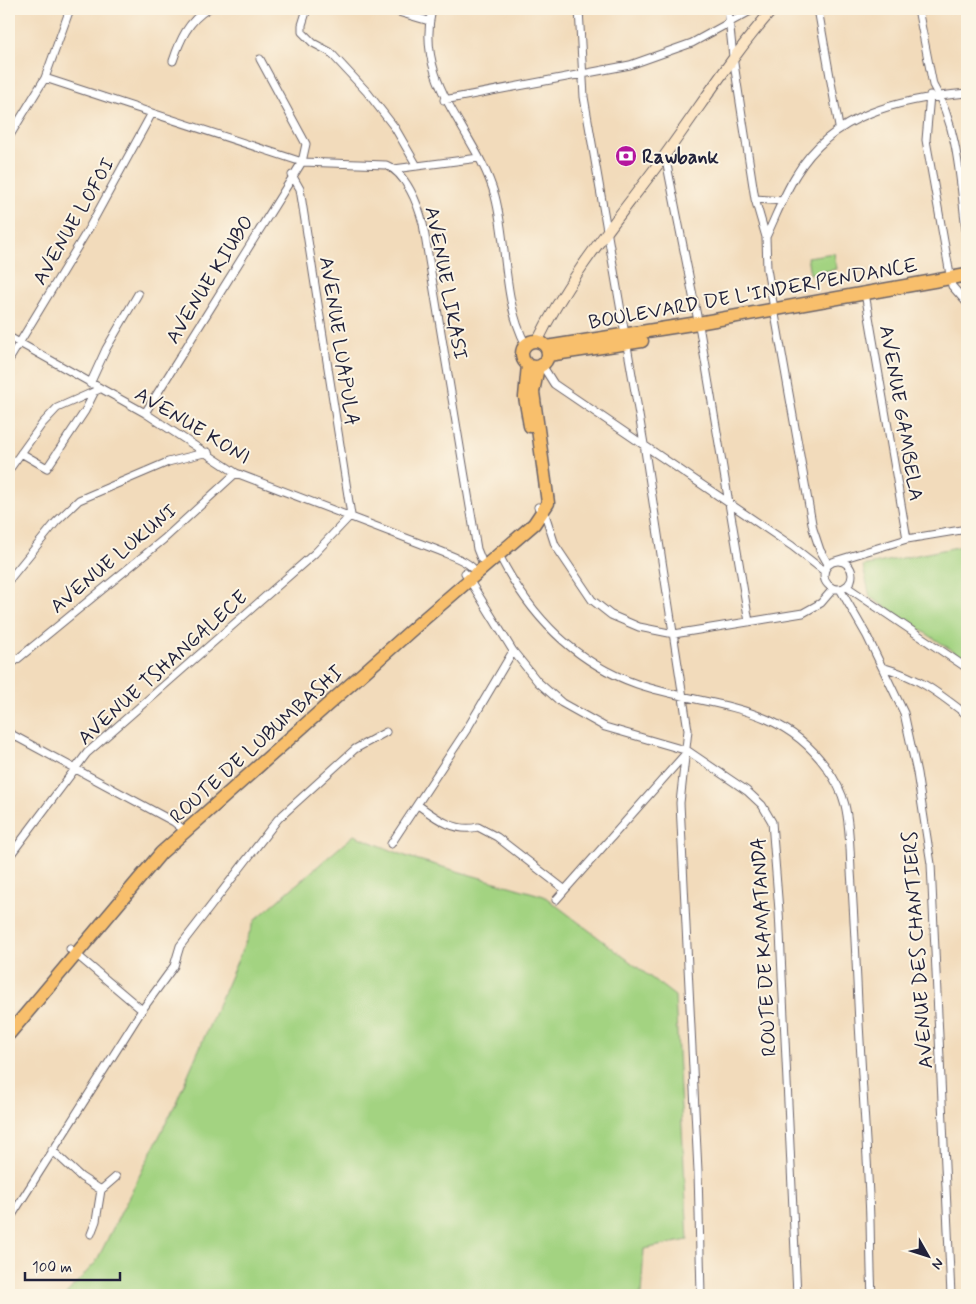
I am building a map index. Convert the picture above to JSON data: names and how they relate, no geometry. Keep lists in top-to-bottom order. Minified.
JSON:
{"streets":{"highway":["BOULEVARD DE L'INDERPENDANCE","ROUTE DE LUBUMBASHI"],"street":["AVENUE LOFOI","AVENUE KIUBO","AVENUE LIKASI","AVENUE LUAPULA","AVENUE GAMBELA","AVENUE KONI","AVENUE LUKUNI","AVENUE TSHANGALECE","ROUTE DE KAMATANDA","AVENUE DES CHANTIERS"]},"crossings":[["AVENUE LOFOI","AVENUE KONI"],["AVENUE KIUBO","AVENUE LUAPULA"],["AVENUE KIUBO","AVENUE KONI"],["AVENUE LIKASI","AVENUE KONI"],["AVENUE LIKASI","ROUTE DE LUBUMBASHI"],["AVENUE LIKASI","ROUTE DE KAMATANDA"],["BOULEVARD DE L'INDERPENDANCE","AVENUE GAMBELA"],["AVENUE LUAPULA","AVENUE KONI"],["AVENUE LUAPULA","AVENUE TSHANGALECE"],["AVENUE KONI","AVENUE LUKUNI"],["AVENUE KONI","AVENUE TSHANGALECE"],["AVENUE KONI","ROUTE DE LUBUMBASHI"]],"places":{"bank":["Rawbank"]},"scale_bar":"100 m","north":"bottom right"}
